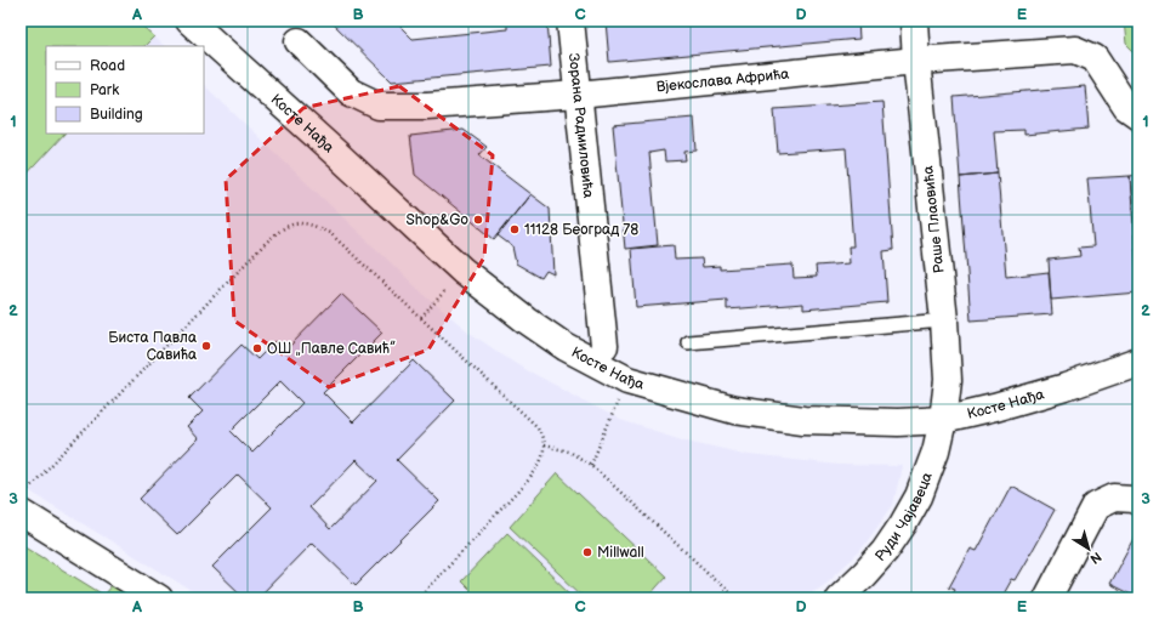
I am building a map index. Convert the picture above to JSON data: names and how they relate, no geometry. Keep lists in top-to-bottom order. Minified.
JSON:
{"streets":{"street":["Вјекослава Афрића","Косте Нађа","Зорана Радмиловића","Раше Плаовића","Руди Чајавеца"]},"crossings":[["Вјекослава Афрића","Зорана Радмиловића"],["Вјекослава Афрића","Раше Плаовића"],["Косте Нађа","Раше Плаовића"],["Косте Нађа","Руди Чајавеца"],["Раше Плаовића","Руди Чајавеца"]],"places":["Shop&Go","11128 Београд 78","Биста Павла Савића","ОШ „Павле Савић”","Millwall"],"legend":["Road","Park","Building"],"north":"bottom right","grid":{"columns":["A","B","C","D","E"],"rows":["1","2","3"]}}
